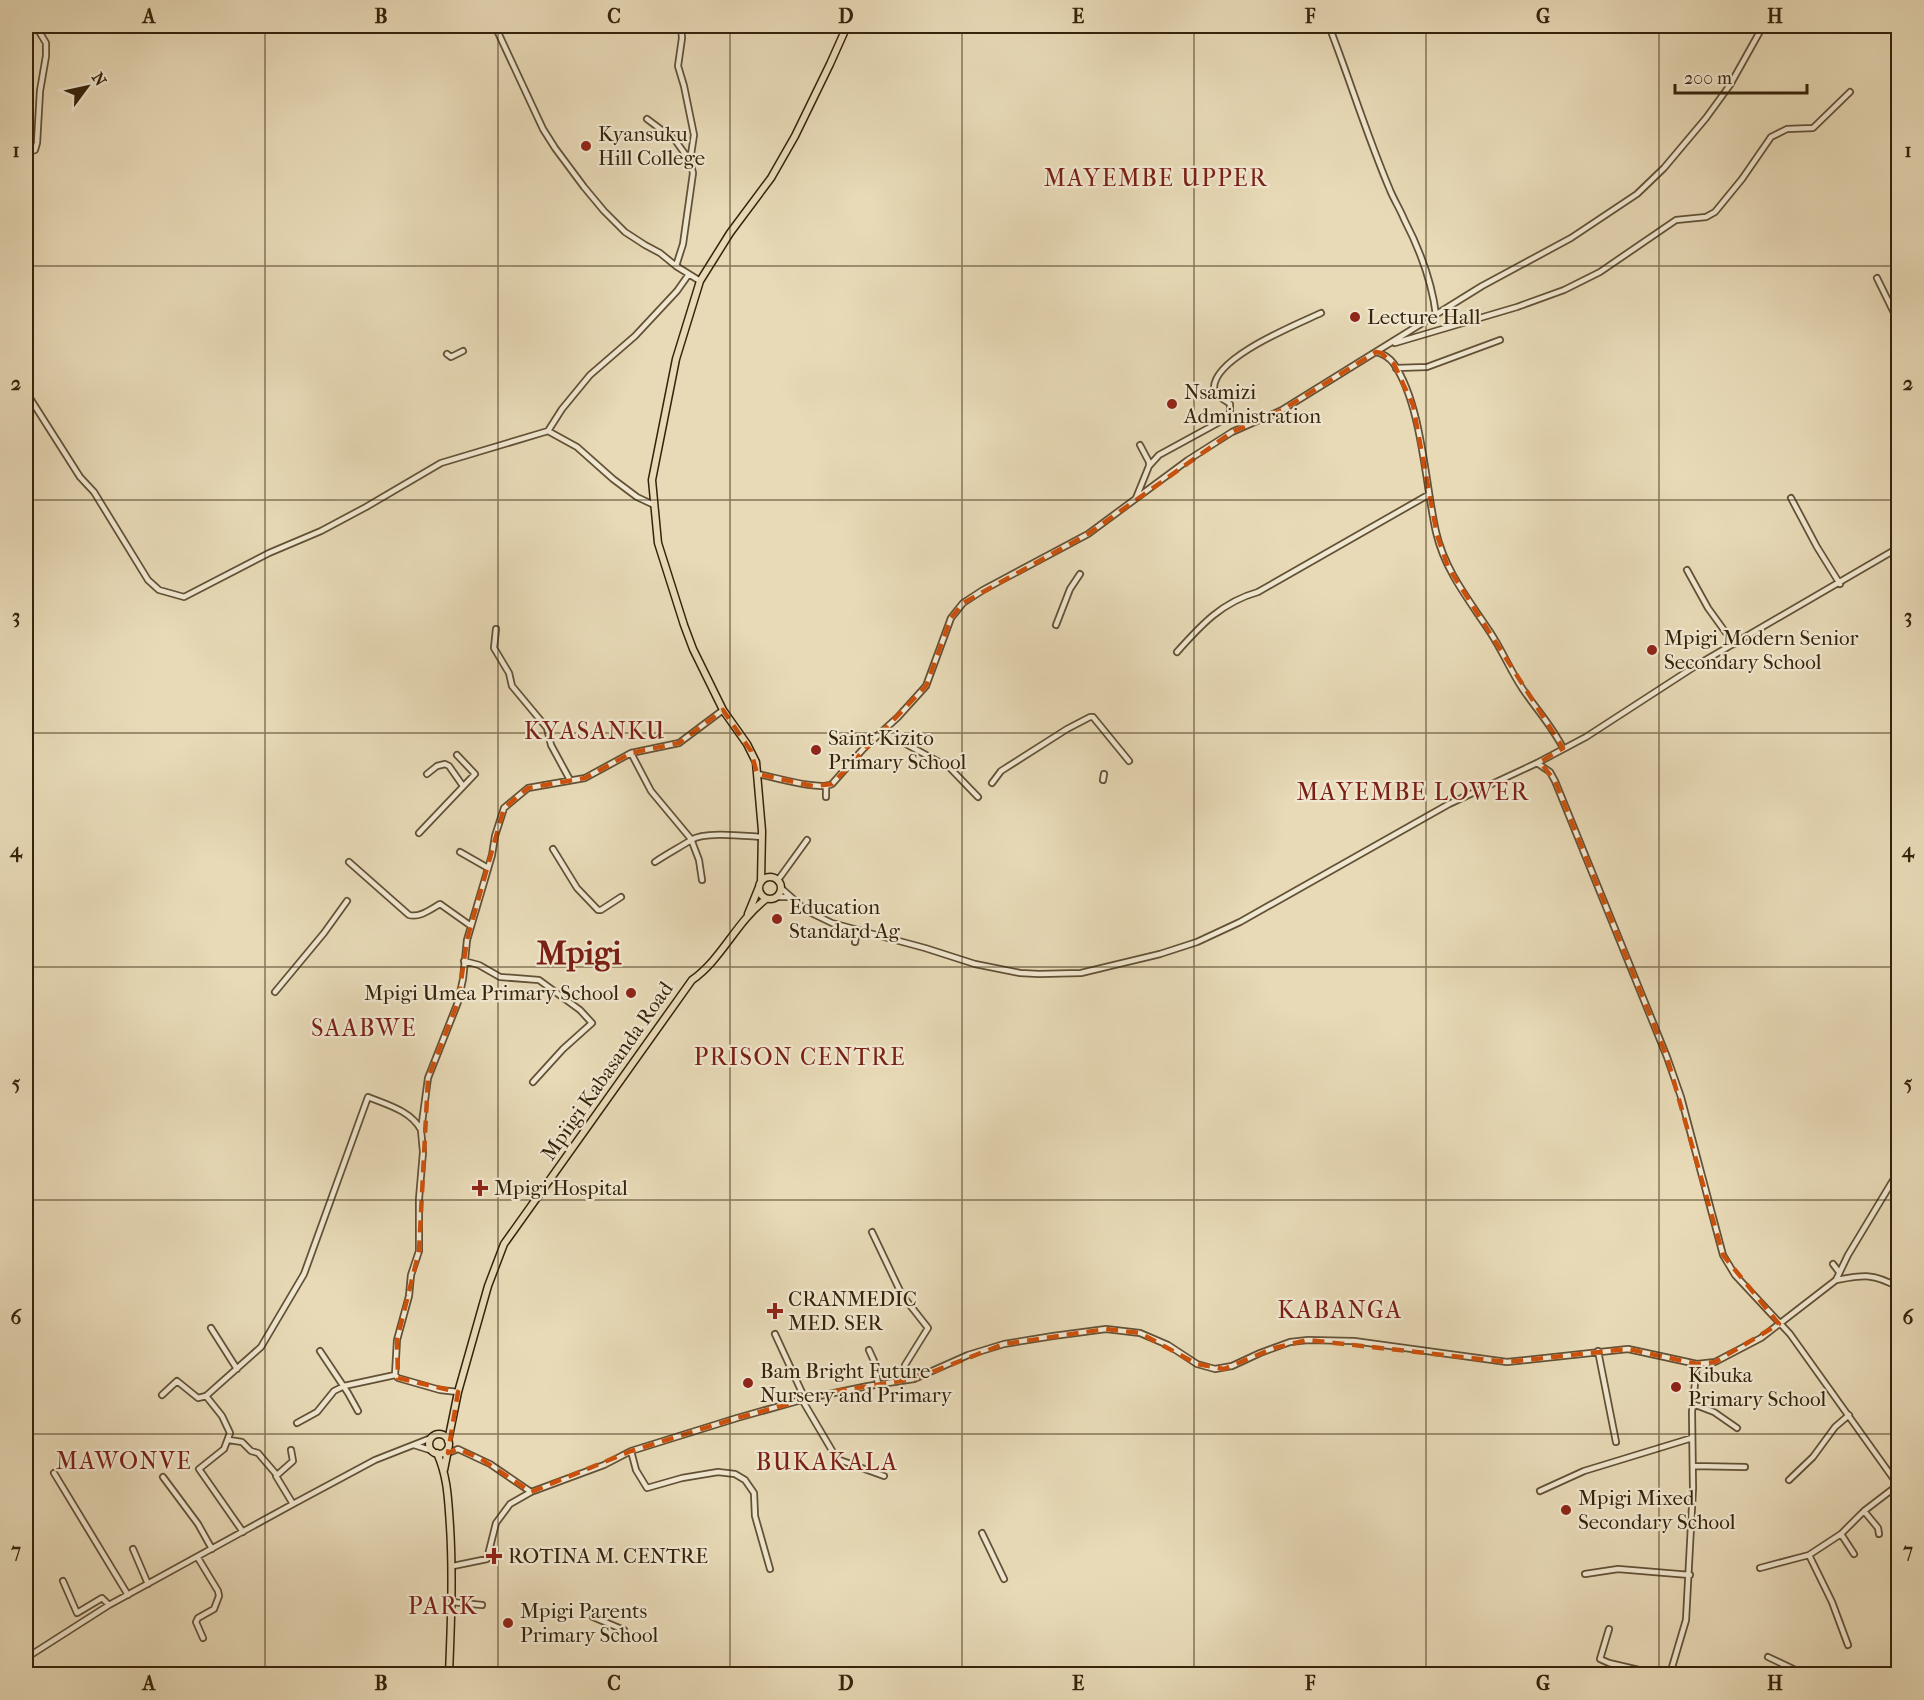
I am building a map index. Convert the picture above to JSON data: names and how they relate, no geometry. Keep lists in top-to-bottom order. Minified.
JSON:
{"streets":{"main road":["Mpiigi Kabasanda Road"]},"districts":["MAYEMBE UPPER","KYASANKU","MAYEMBE LOWER","Mpigi","SAABWE","PRISON CENTRE","KABANGA","MAWONVE","BUKAKALA","PARK"],"places":{"other":["Kyansuku Hill College","Lecture Hall","Nsamizi Administration","Mpigi Modern Senior Secondary School","Saint Kizito Primary School","Education Standard Ag","Mpigi Umea Primary School","Bam Bright Future Nursery and Primary","Kibuka Primary School","Mpigi Mixed Secondary School","Mpigi Parents Primary School"],"health":["Mpigi Hospital","CRANMEDIC MED. SER","ROTINA M. CENTRE"]},"scale_bar":"200 m","north":"top right","grid":{"columns":["A","B","C","D","E","F","G","H"],"rows":["1","2","3","4","5","6","7"]}}
